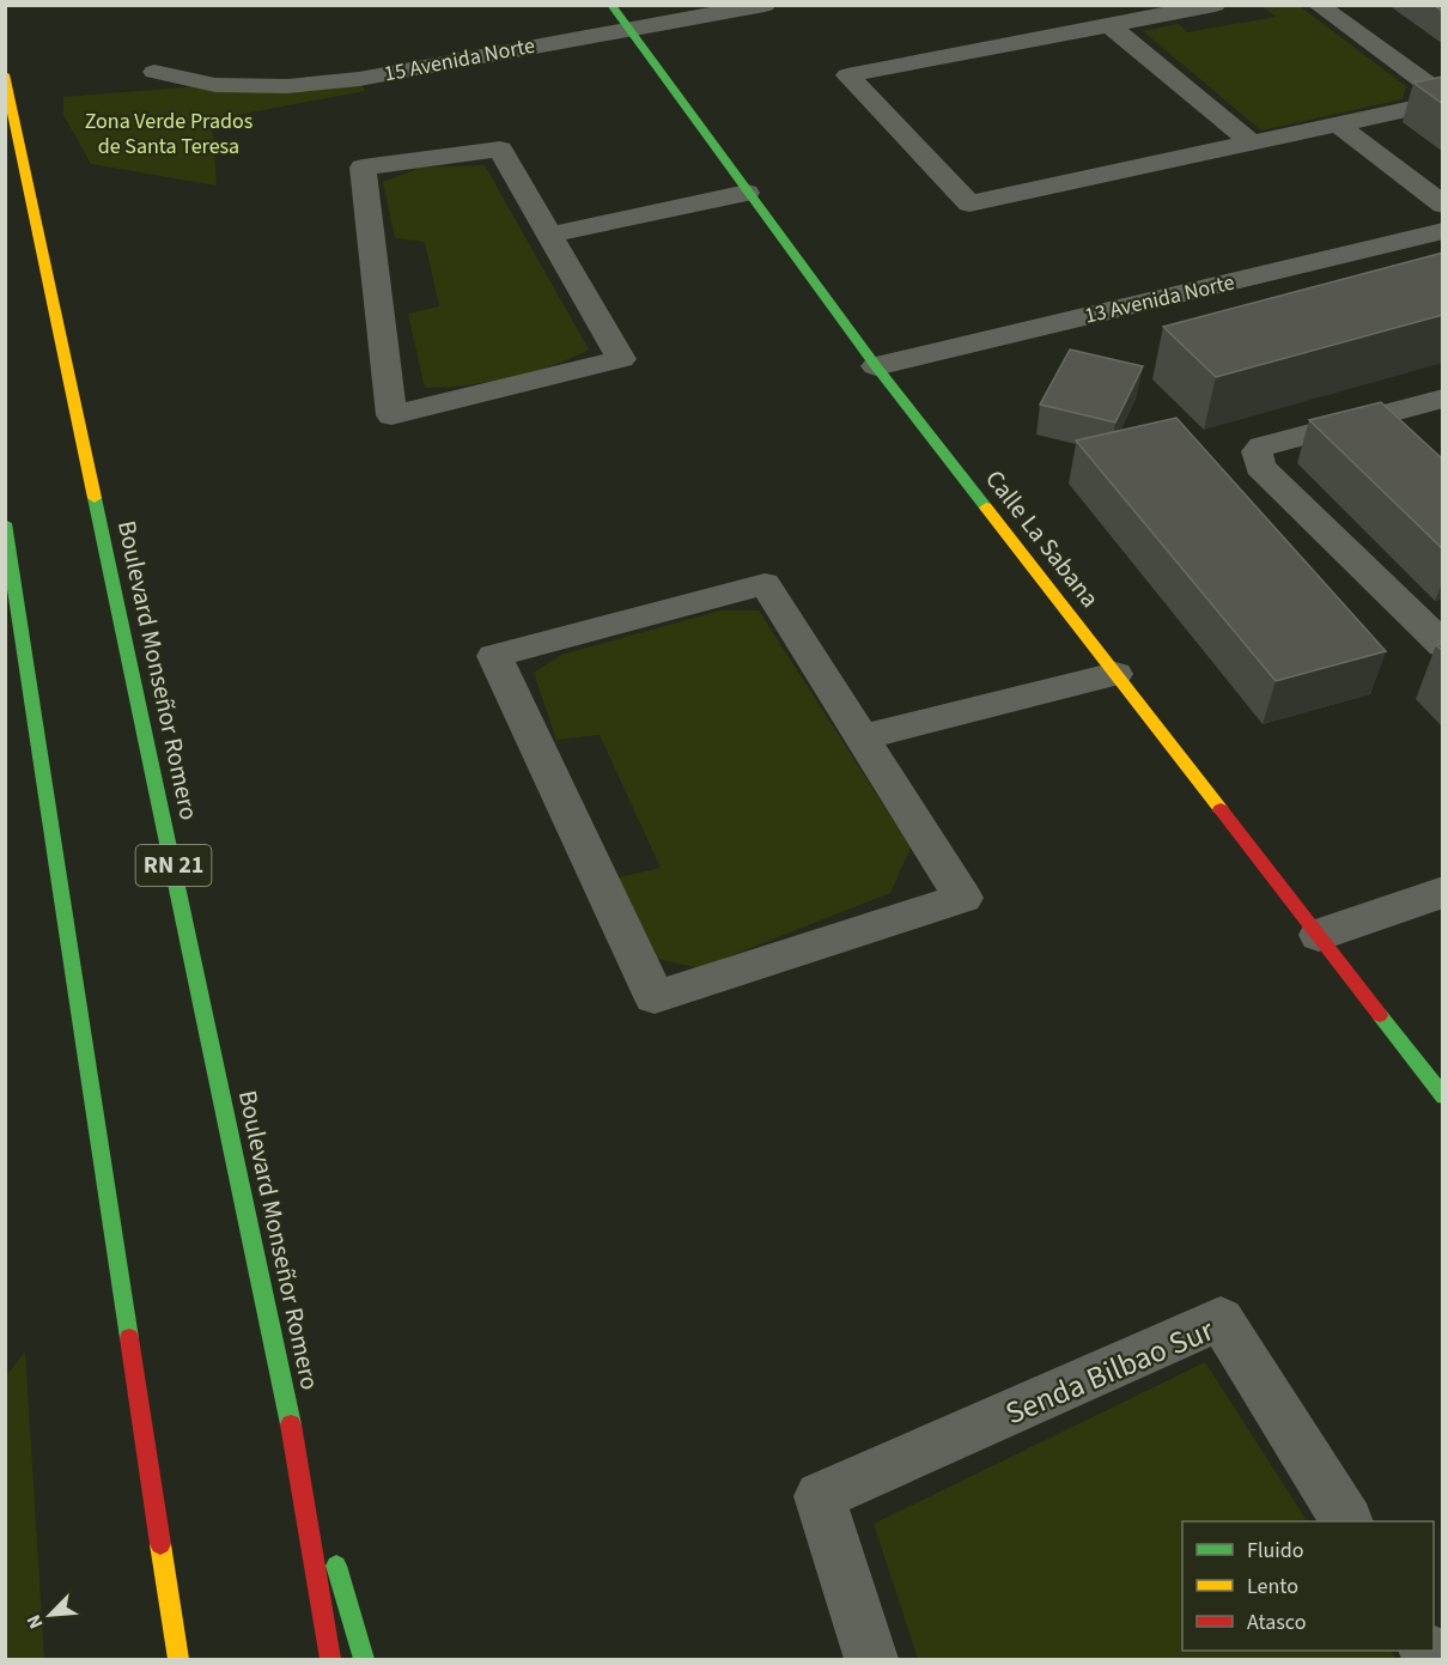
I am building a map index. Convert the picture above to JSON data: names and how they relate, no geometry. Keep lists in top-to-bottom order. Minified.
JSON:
{"streets":{"main road":["Calle La Sabana","Boulevard Monseñor Romero","RN 21"],"street":["15 Avenida Norte","13 Avenida Norte","Senda Bilbao Sur"]},"crossings":[["15 Avenida Norte","Calle La Sabana"],["13 Avenida Norte","Calle La Sabana"]],"parks":["Zona Verde Prados de Santa Teresa"],"legend":["Fluido","Lento","Atasco"],"north":"bottom left"}
